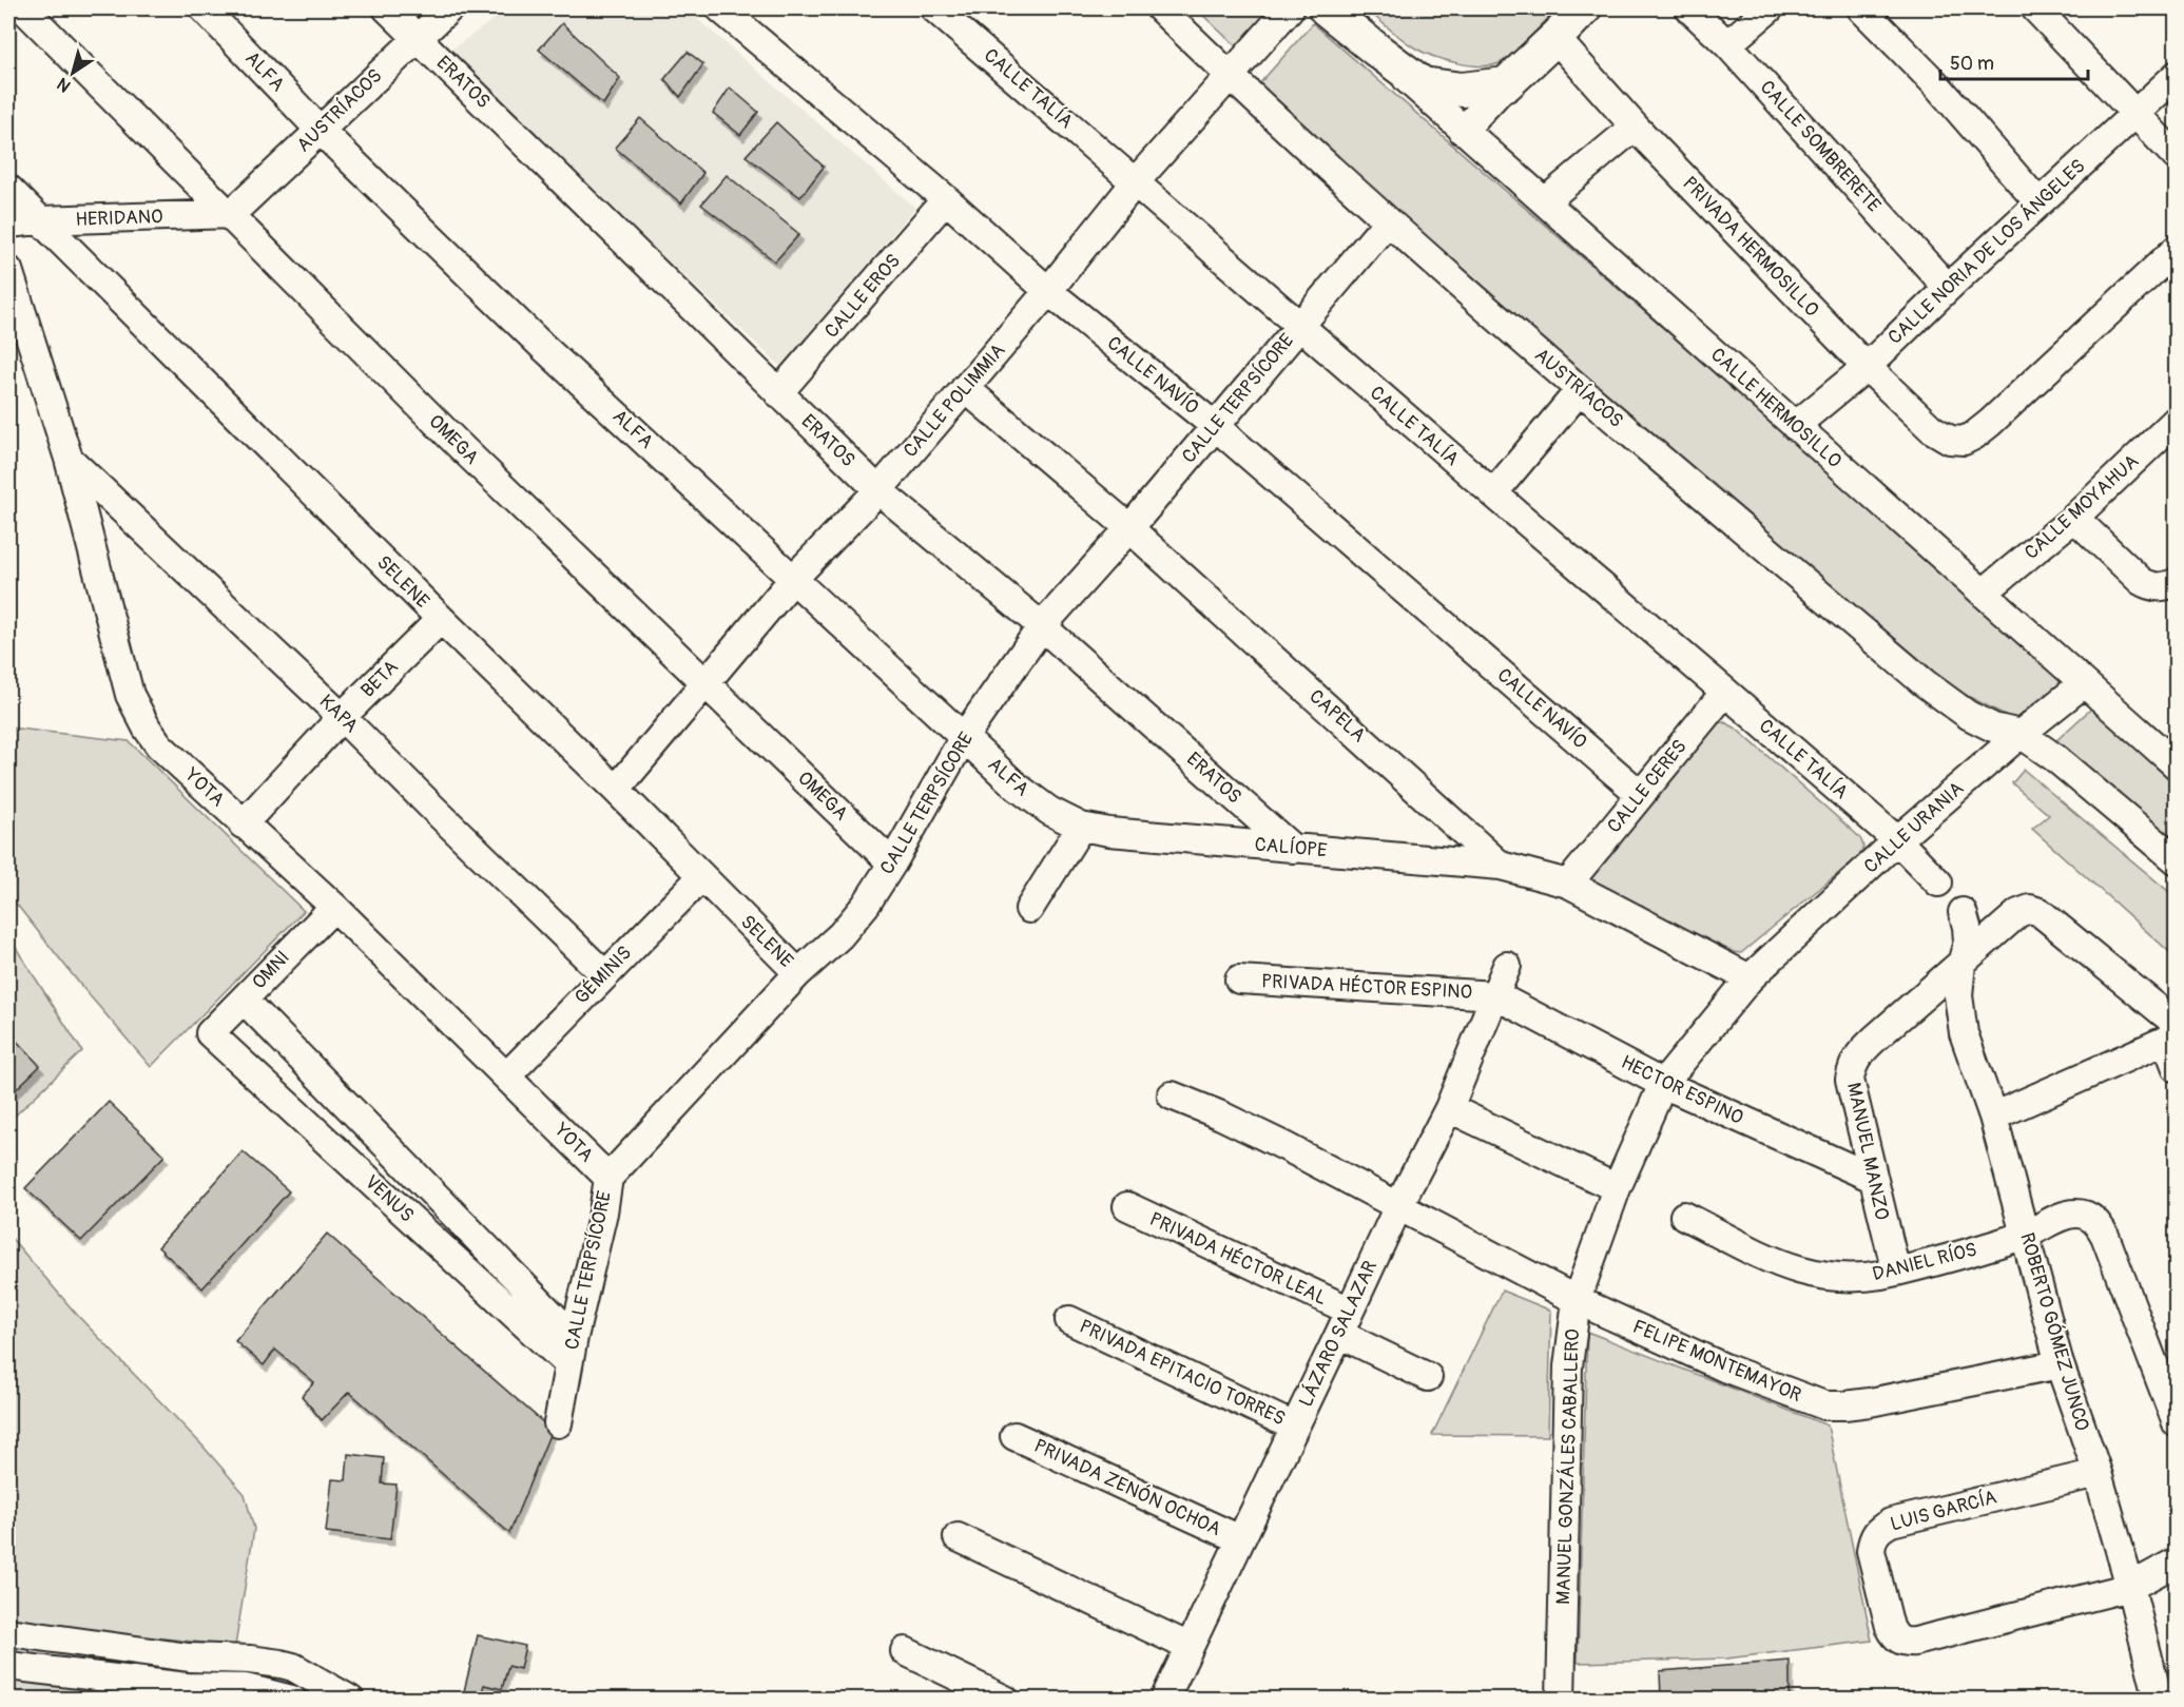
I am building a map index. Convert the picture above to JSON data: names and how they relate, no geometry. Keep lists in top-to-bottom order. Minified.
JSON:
{"streets":{"street":["ALFA","ERATOS","CALLE TALÍA","AUSTRÍACOS","CALLE SOMBRERETE","HERIDANO","PRIVADA HERMOSILLO","CALLE NORIA DE LOS ÁNGELES","CALLE EROS","CALLE NAVÍO","CALLE TERPSÍCORE","CALLE POLIMMIA","CALLE HERMOSILLO","OMEGA","CALLE MOYAHUA","SELENE","BETA","KAPA","CAPELA","CALLE CERES","YOTA","CALLE URANIA","CALÍOPE","OMNI","GÉMINIS","PRIVADA HÉCTOR ESPINO","HECTOR ESPINO","MANUEL MANZO","VENUS","PRIVADA HÉCTOR LEAL","DANIEL RÍOS","ROBERTO GÓMEZ JUNCO","LÁZARO SALAZAR","FELIPE MONTEMAYOR","PRIVADA EPITACIO TORRES","MANUEL GONZÁLES CABALLERO","PRIVADA ZENÓN OCHOA","LUIS GARCÍA"]},"crossings":[["ALFA","AUSTRÍACOS"],["ALFA","CALLE TERPSÍCORE"],["ALFA","CALLE POLIMMIA"],["ALFA","CALÍOPE"],["ERATOS","AUSTRÍACOS"],["ERATOS","CALLE EROS"],["ERATOS","CALLE TERPSÍCORE"],["ERATOS","CALLE POLIMMIA"],["ERATOS","CALÍOPE"],["CALLE TALÍA","CALLE TERPSÍCORE"],["CALLE TALÍA","CALLE POLIMMIA"],["CALLE TALÍA","CALLE CERES"],["CALLE TALÍA","CALLE URANIA"],["AUSTRÍACOS","HERIDANO"],["AUSTRÍACOS","CALLE TERPSÍCORE"],["AUSTRÍACOS","CALLE POLIMMIA"],["AUSTRÍACOS","OMEGA"],["AUSTRÍACOS","CALLE URANIA"],["CALLE SOMBRERETE","CALLE NORIA DE LOS ÁNGELES"],["HERIDANO","OMEGA"],["HERIDANO","SELENE"],["PRIVADA HERMOSILLO","CALLE NORIA DE LOS ÁNGELES"],["CALLE NORIA DE LOS ÁNGELES","CALLE HERMOSILLO"],["CALLE EROS","CALLE NAVÍO"],["CALLE NAVÍO","CALLE TERPSÍCORE"],["CALLE NAVÍO","CALLE POLIMMIA"],["CALLE NAVÍO","CALLE CERES"],["CALLE TERPSÍCORE","OMEGA"],["CALLE TERPSÍCORE","SELENE"],["CALLE TERPSÍCORE","CAPELA"],["CALLE TERPSÍCORE","YOTA"],["CALLE TERPSÍCORE","VENUS"],["CALLE POLIMMIA","OMEGA"],["CALLE POLIMMIA","SELENE"],["CALLE POLIMMIA","CAPELA"],["CALLE HERMOSILLO","CALLE MOYAHUA"],["CALLE HERMOSILLO","CALLE URANIA"],["SELENE","BETA"],["SELENE","GÉMINIS"],["BETA","KAPA"],["BETA","YOTA"],["KAPA","YOTA"],["KAPA","GÉMINIS"],["CAPELA","CALLE CERES"],["CAPELA","CALLE URANIA"],["CAPELA","CALÍOPE"],["CAPELA","MANUEL GONZÁLES CABALLERO"],["YOTA","OMNI"],["YOTA","GÉMINIS"],["CALLE URANIA","MANUEL GONZÁLES CABALLERO"],["OMNI","VENUS"],["PRIVADA HÉCTOR ESPINO","HECTOR ESPINO"],["PRIVADA HÉCTOR ESPINO","LÁZARO SALAZAR"],["HECTOR ESPINO","MANUEL MANZO"],["HECTOR ESPINO","LÁZARO SALAZAR"],["HECTOR ESPINO","MANUEL GONZÁLES CABALLERO"],["MANUEL MANZO","DANIEL RÍOS"],["MANUEL MANZO","ROBERTO GÓMEZ JUNCO"],["PRIVADA HÉCTOR LEAL","LÁZARO SALAZAR"],["DANIEL RÍOS","ROBERTO GÓMEZ JUNCO"],["ROBERTO GÓMEZ JUNCO","FELIPE MONTEMAYOR"],["ROBERTO GÓMEZ JUNCO","LUIS GARCÍA"],["LÁZARO SALAZAR","FELIPE MONTEMAYOR"],["LÁZARO SALAZAR","PRIVADA EPITACIO TORRES"],["LÁZARO SALAZAR","PRIVADA ZENÓN OCHOA"],["FELIPE MONTEMAYOR","MANUEL GONZÁLES CABALLERO"]],"scale_bar":"50 m","north":"bottom left"}
